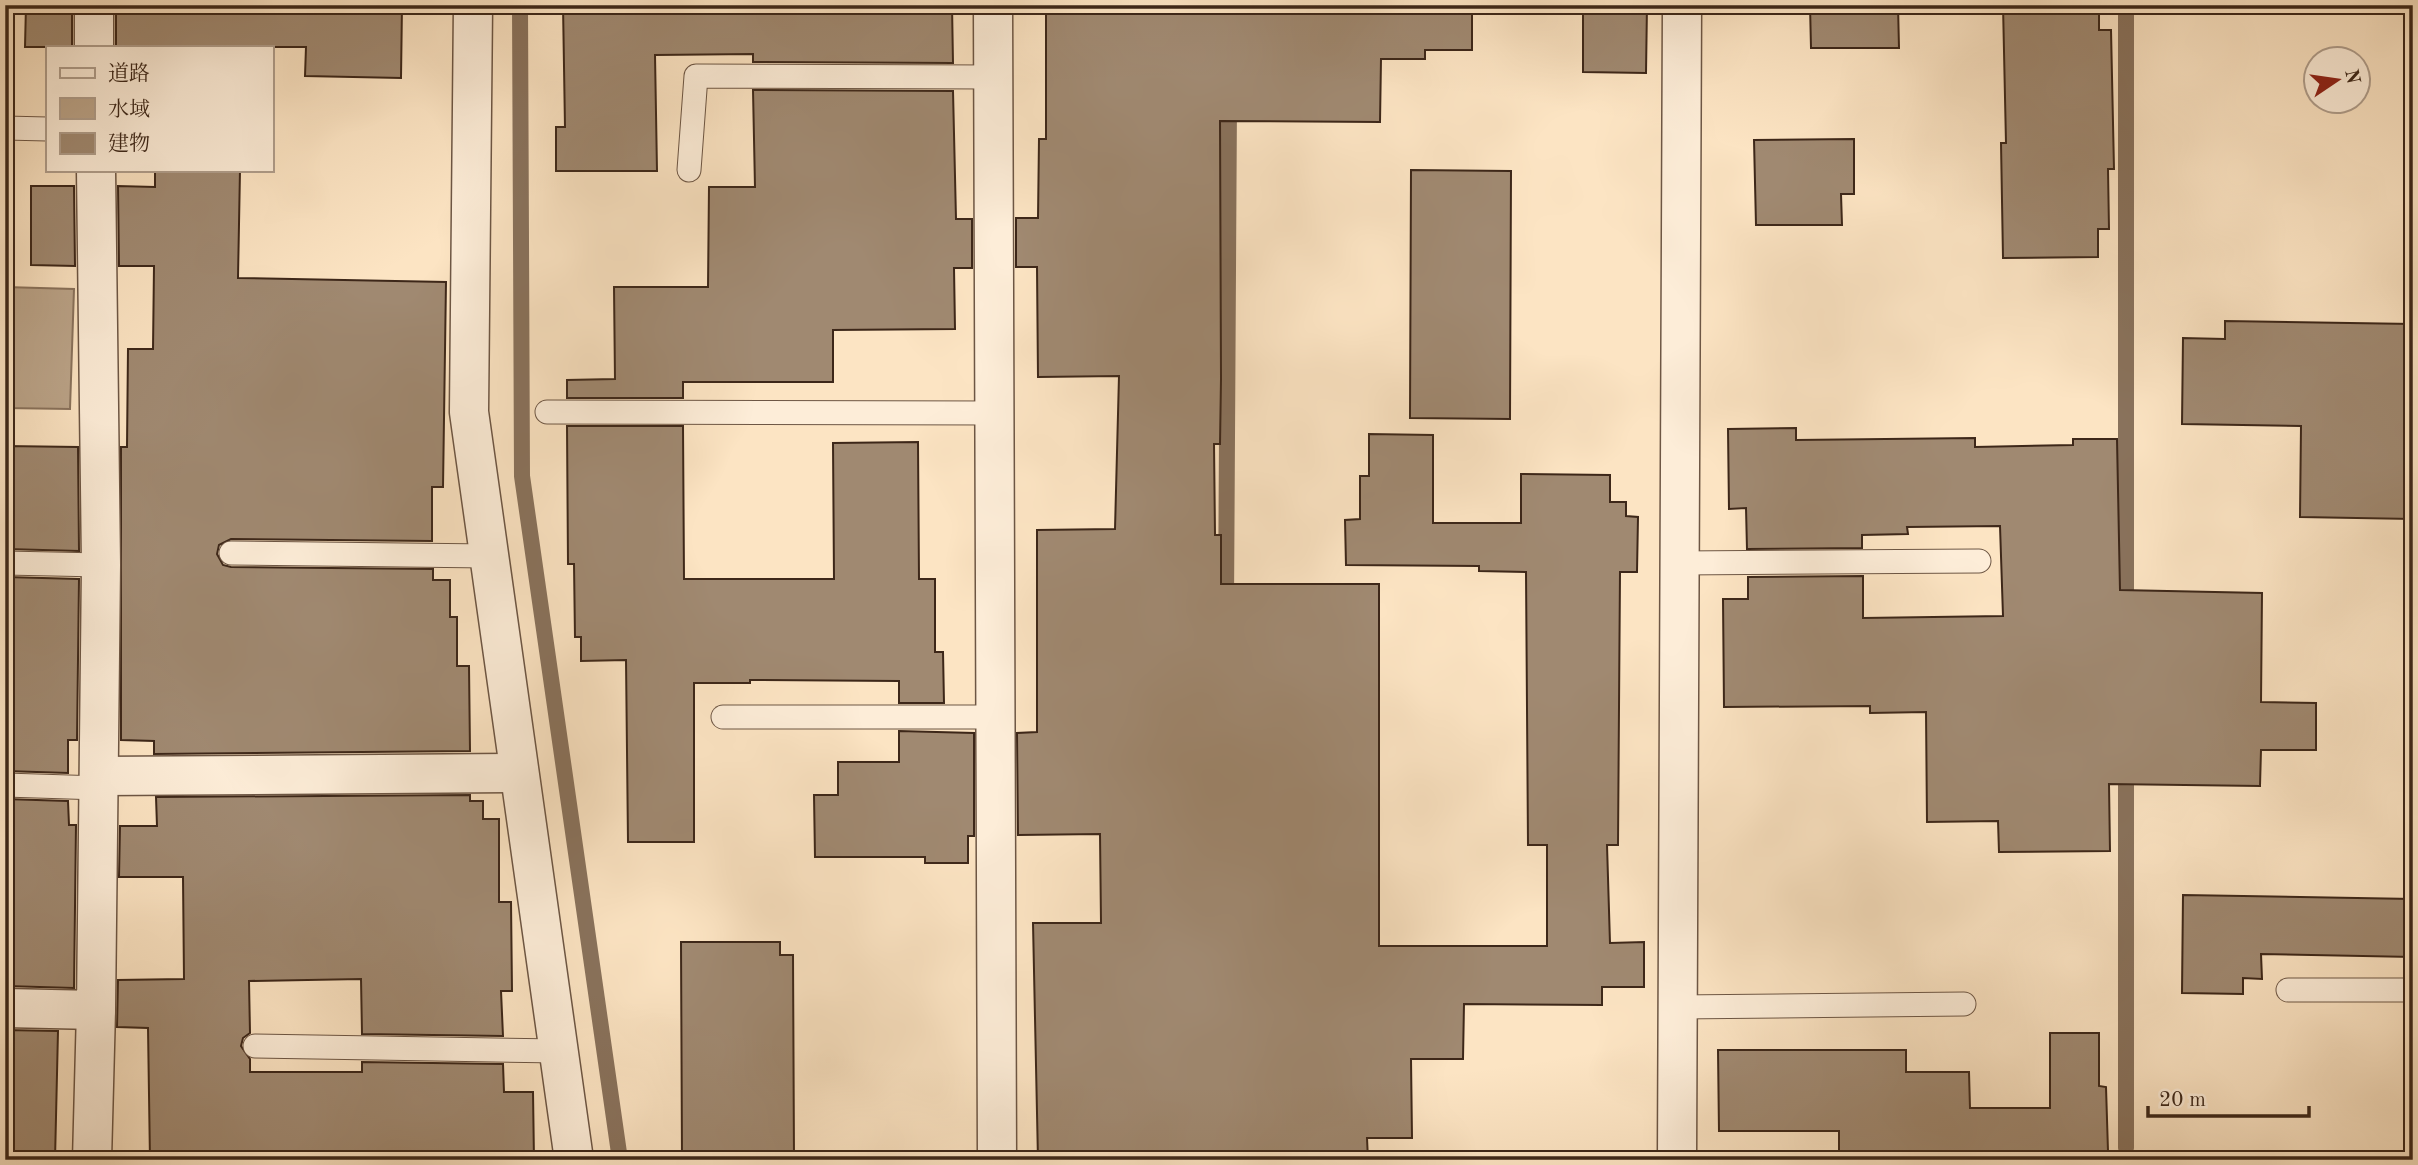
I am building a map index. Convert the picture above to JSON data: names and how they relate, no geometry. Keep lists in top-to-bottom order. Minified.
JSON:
{"legend":["道路","水域","建物"],"scale_bar":"20 m","north":"right"}
